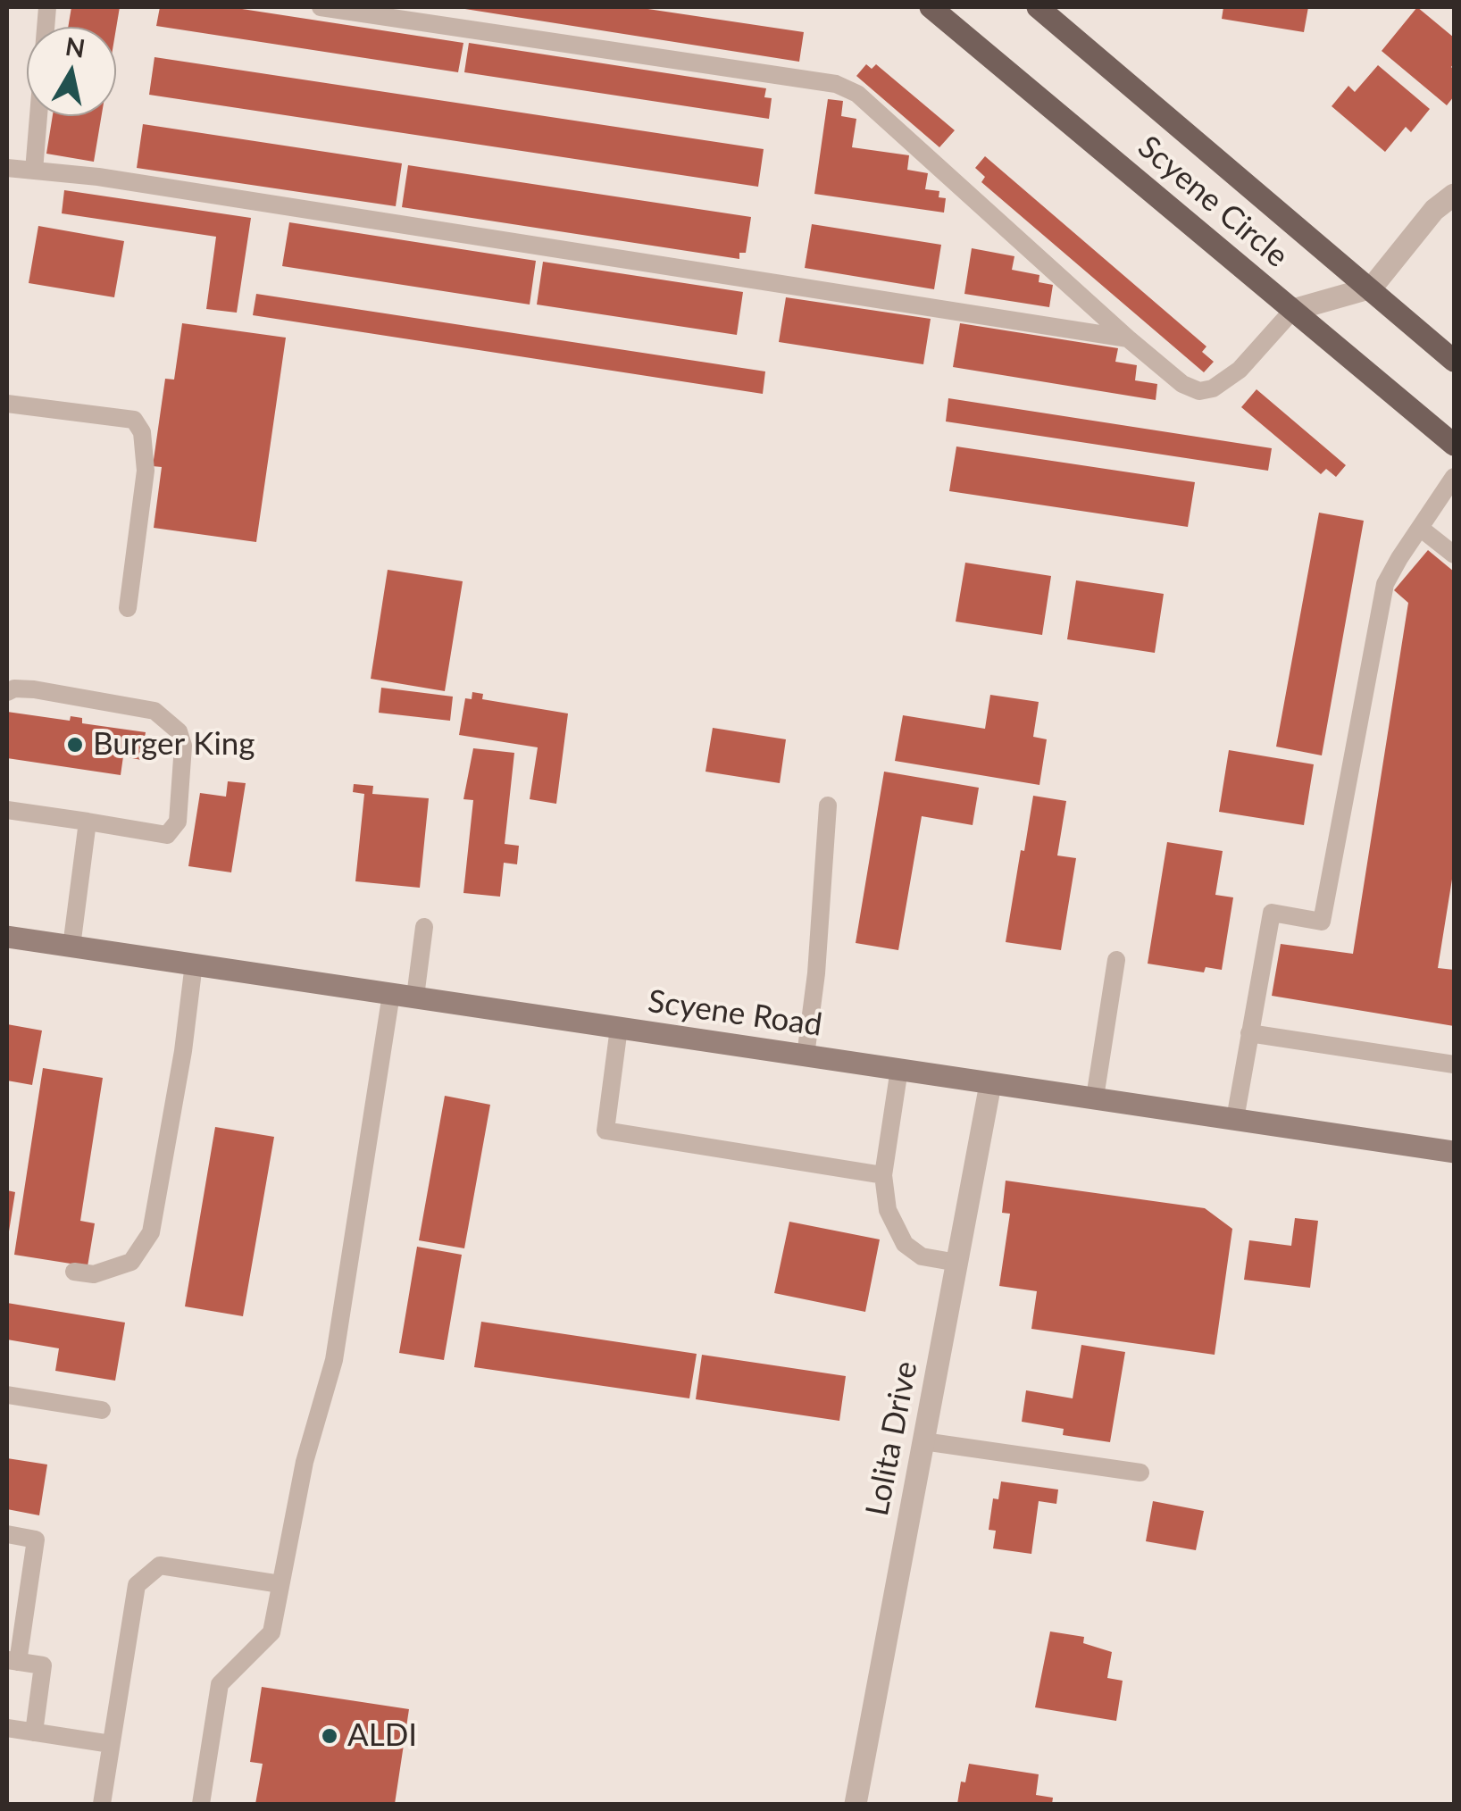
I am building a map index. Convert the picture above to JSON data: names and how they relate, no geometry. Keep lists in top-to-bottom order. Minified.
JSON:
{"streets":{"main road":["Scyene Circle"],"street":["Scyene Road","Lolita Drive"]},"crossings":[["Scyene Road","Lolita Drive"]],"places":["Burger King","ALDI"],"north":"top"}
